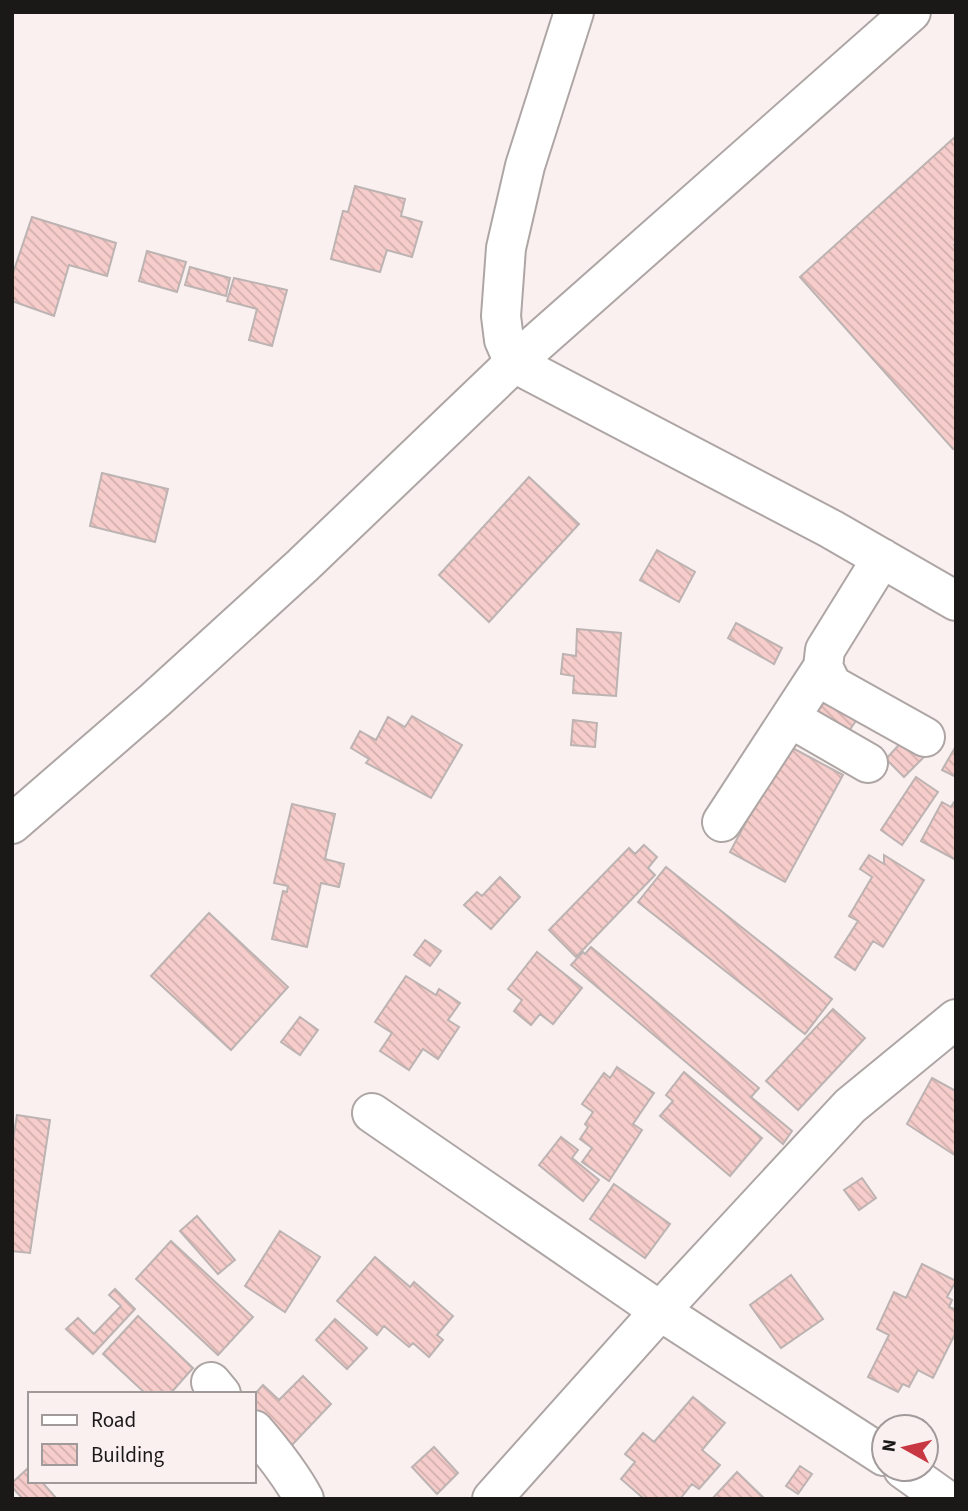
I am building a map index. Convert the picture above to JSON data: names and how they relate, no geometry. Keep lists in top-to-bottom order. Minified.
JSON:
{"legend":["Road","Building"],"north":"left"}
